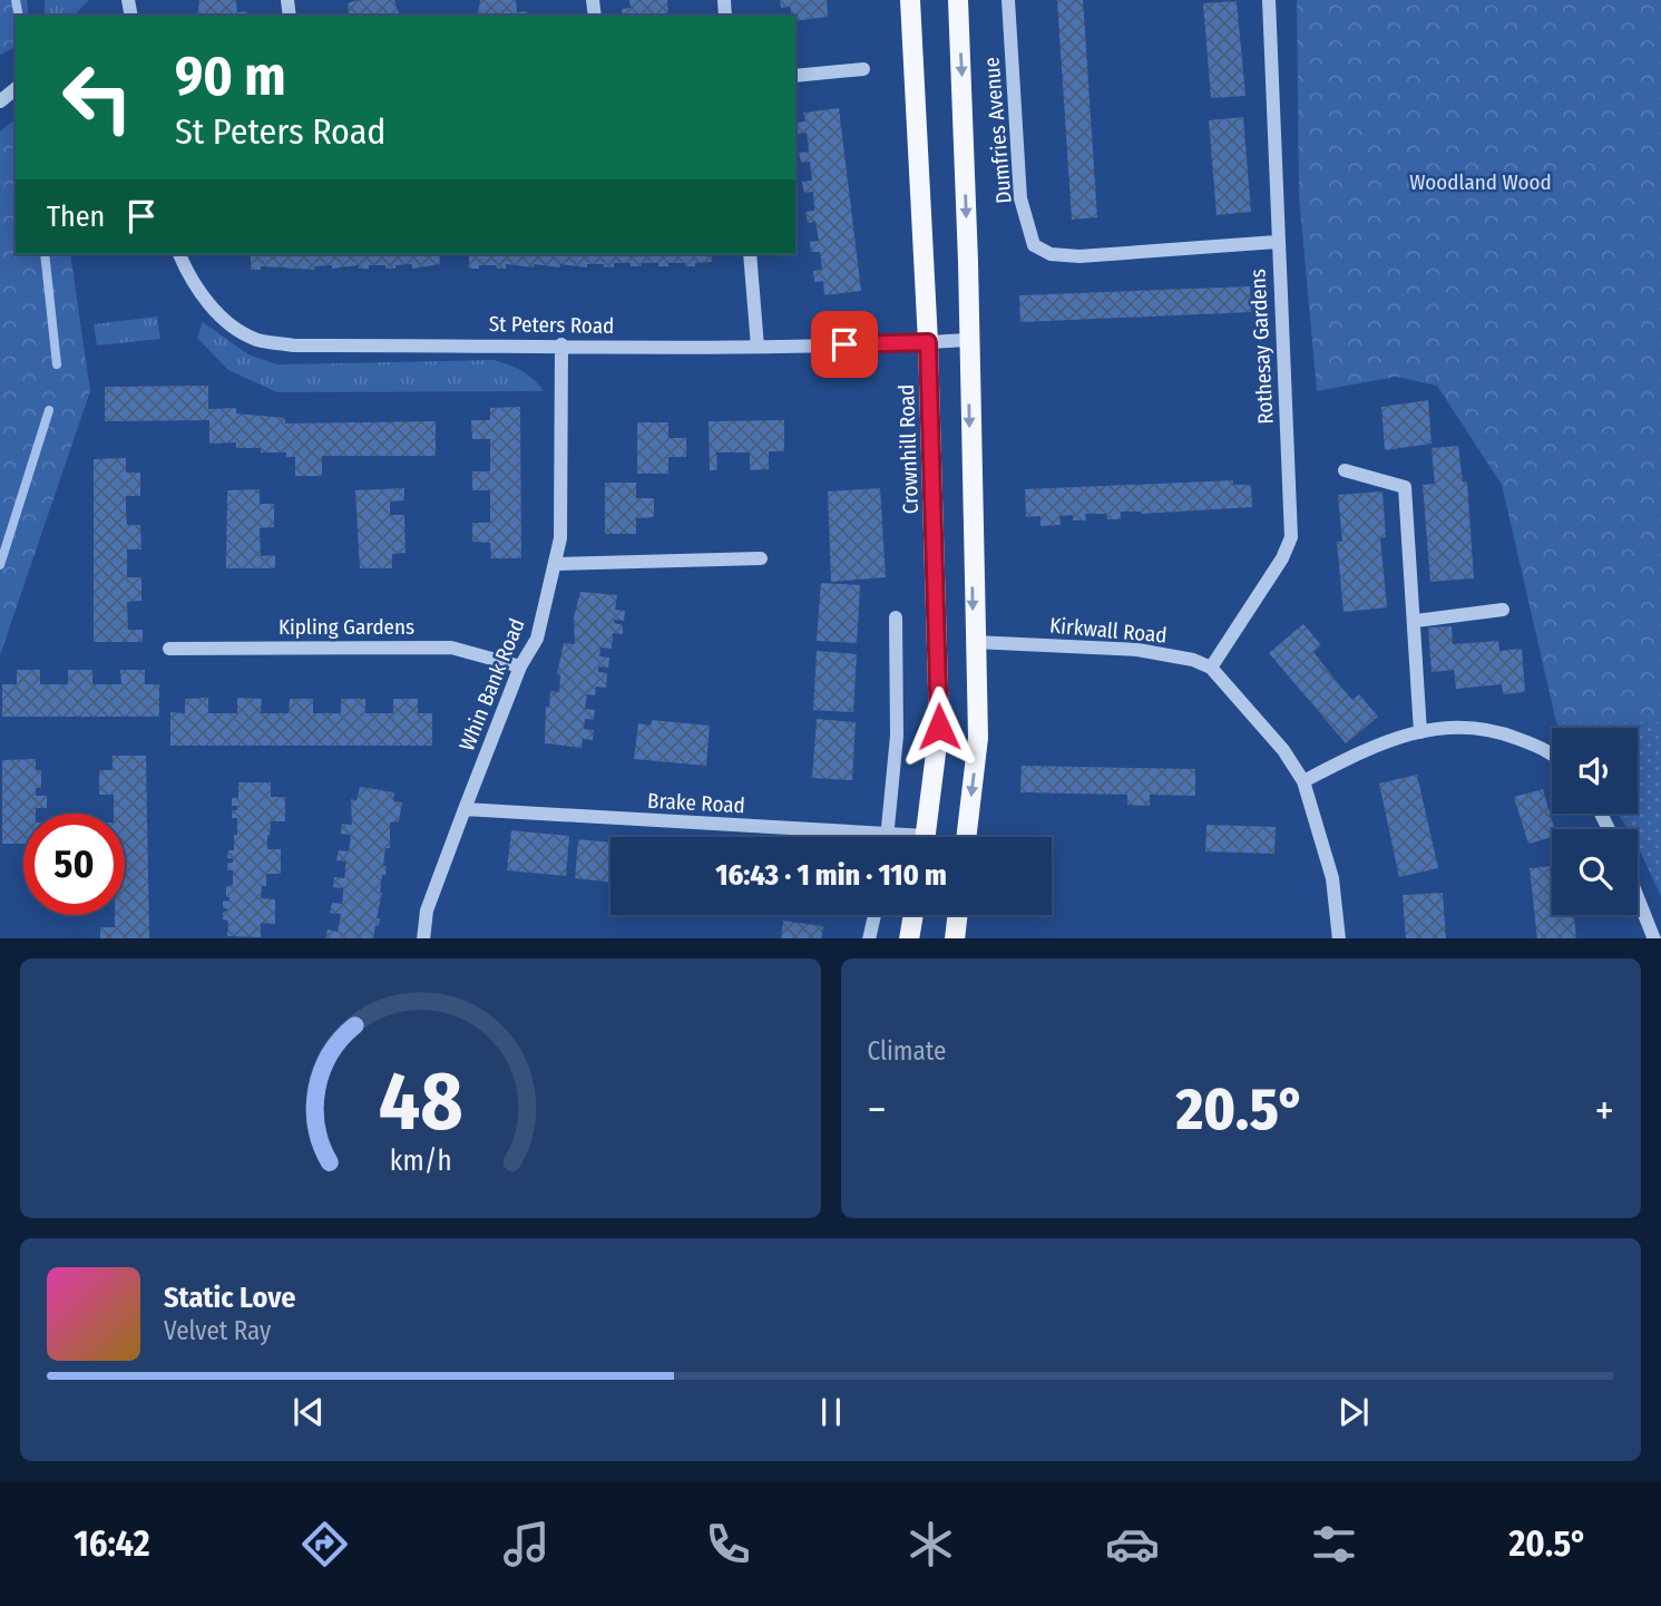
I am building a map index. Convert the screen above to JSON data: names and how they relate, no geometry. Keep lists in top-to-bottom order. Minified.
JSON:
{"streets":{"main road":["Crownhill Road"],"street":["Dumfries Avenue","St Peters Road","Rothesay Gardens","Kipling Gardens","Kirkwall Road","Whin Bank Road","Brake Road"]},"crossings":[["Dumfries Avenue","Rothesay Gardens"],["St Peters Road","Crownhill Road"],["St Peters Road","Whin Bank Road"],["Rothesay Gardens","Kirkwall Road"],["Kipling Gardens","Whin Bank Road"],["Whin Bank Road","Brake Road"]],"parks":["Woodland Wood"],"page":{"turn":["90 m","St Peters Road"],"then":"Then","limit":"50","trip":"16:43 · 1 min · 110 m","tile":"Climate","heat":["−","20.5°","+"],"song":["Static Love","Velvet Ray"],"tabs":["16:42","20.5°"],"gauge":["48","km/h"]}}
